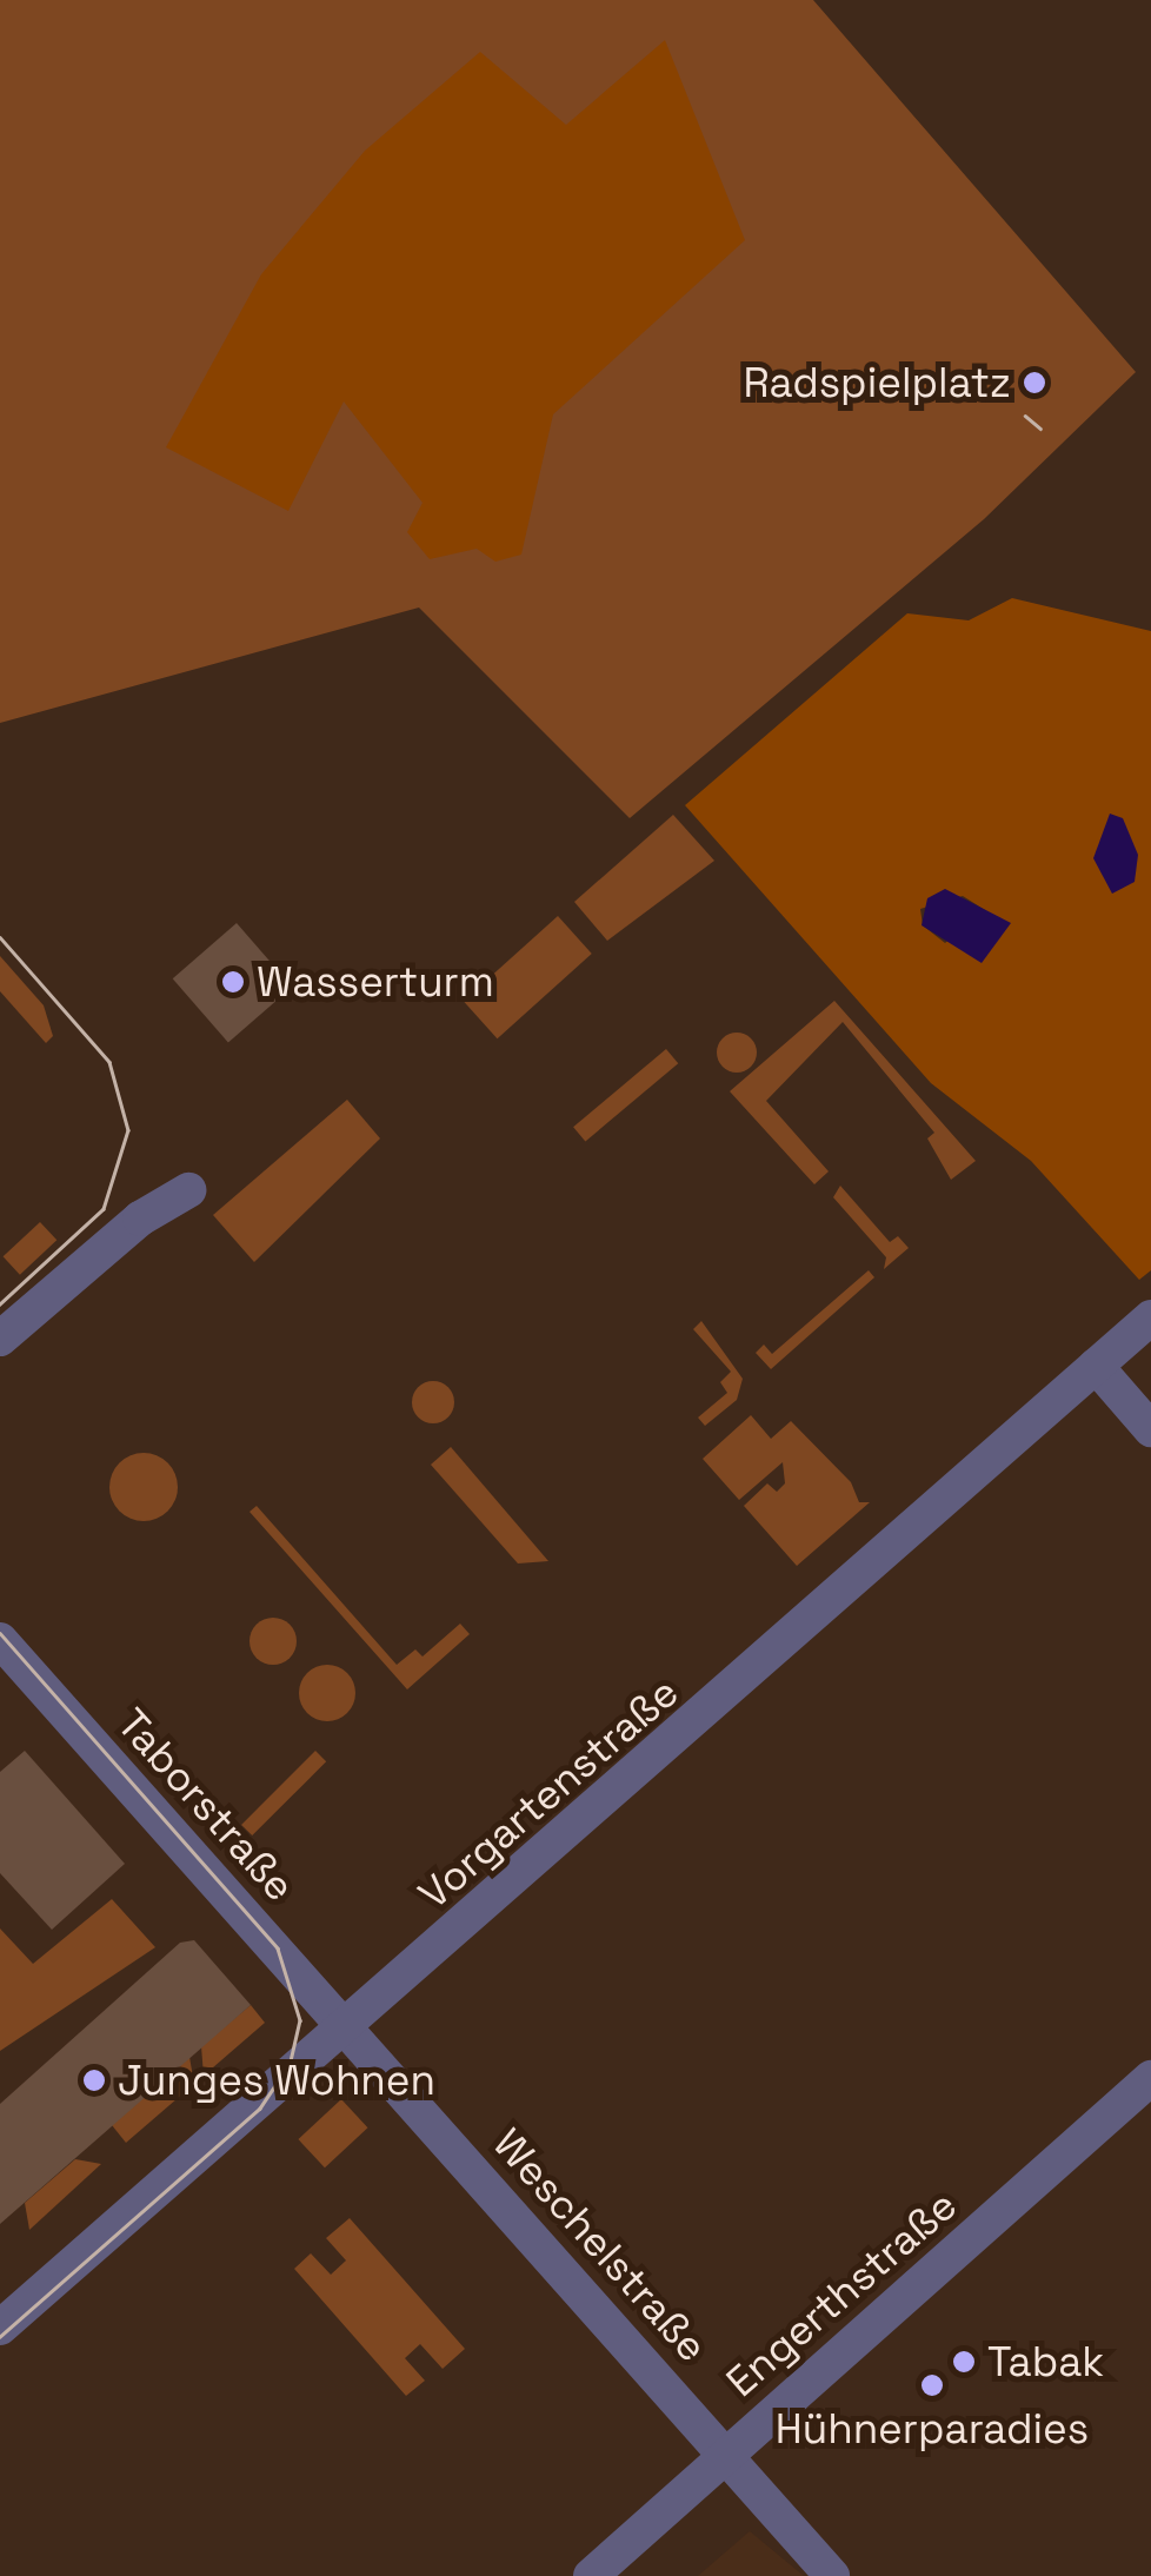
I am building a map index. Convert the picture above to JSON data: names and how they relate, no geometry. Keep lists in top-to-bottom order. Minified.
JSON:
{"streets":{"street":["Vorgartenstraße","Taborstraße","Weschelstraße","Engerthstraße"]},"crossings":[["Vorgartenstraße","Taborstraße"],["Vorgartenstraße","Weschelstraße"],["Taborstraße","Weschelstraße"],["Weschelstraße","Engerthstraße"]],"places":["Radspielplatz","Wasserturm","Junges Wohnen","Tabak","Hühnerparadies"]}
